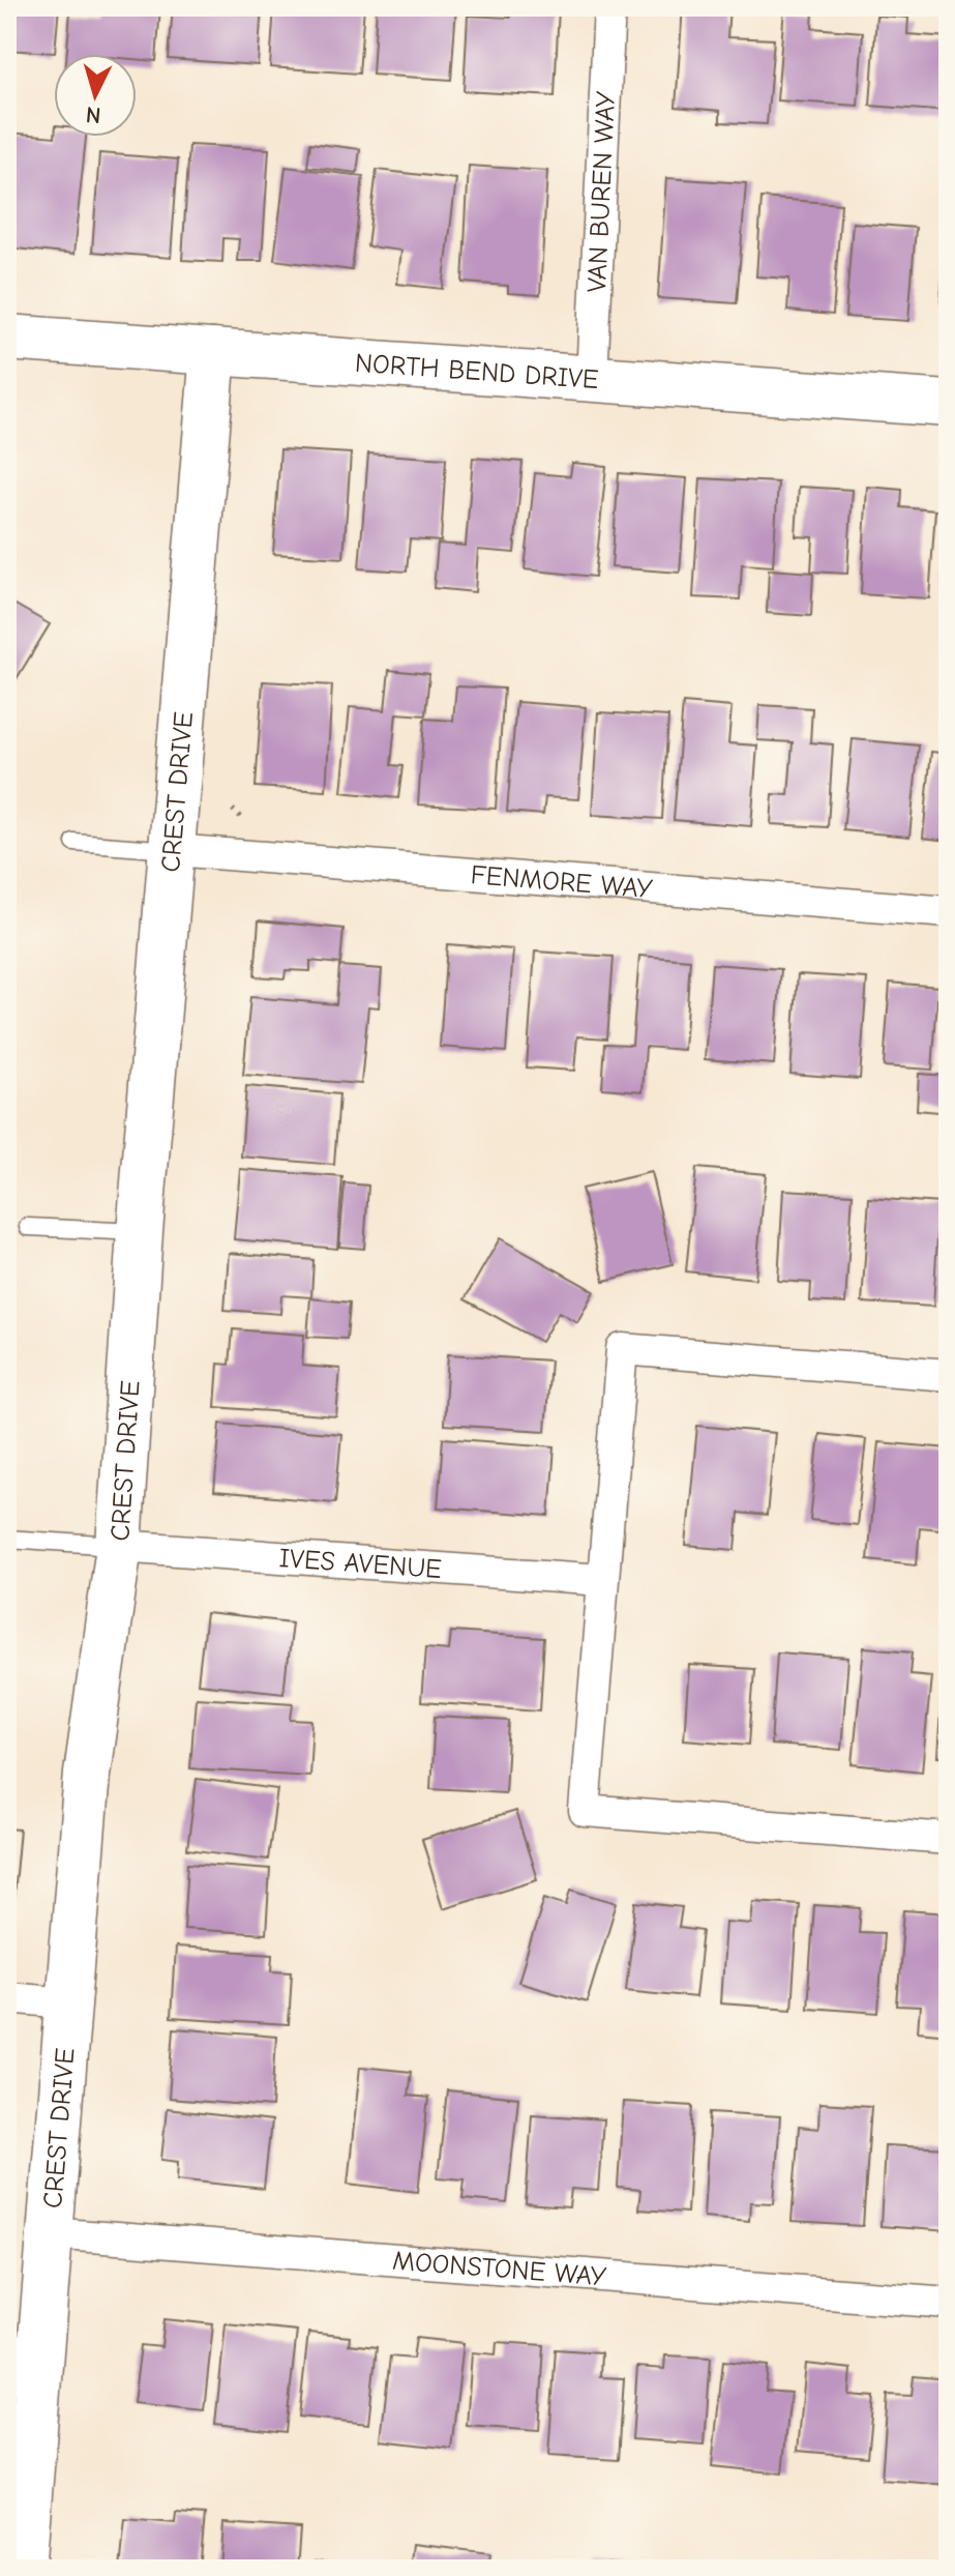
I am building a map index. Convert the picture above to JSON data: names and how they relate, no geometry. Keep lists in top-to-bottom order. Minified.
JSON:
{"streets":{"street":["VAN BUREN WAY","NORTH BEND DRIVE","CREST DRIVE","FENMORE WAY","IVES AVENUE","MOONSTONE WAY"]},"crossings":[["VAN BUREN WAY","NORTH BEND DRIVE"],["NORTH BEND DRIVE","CREST DRIVE"],["CREST DRIVE","FENMORE WAY"],["CREST DRIVE","IVES AVENUE"],["CREST DRIVE","MOONSTONE WAY"]],"north":"bottom"}
